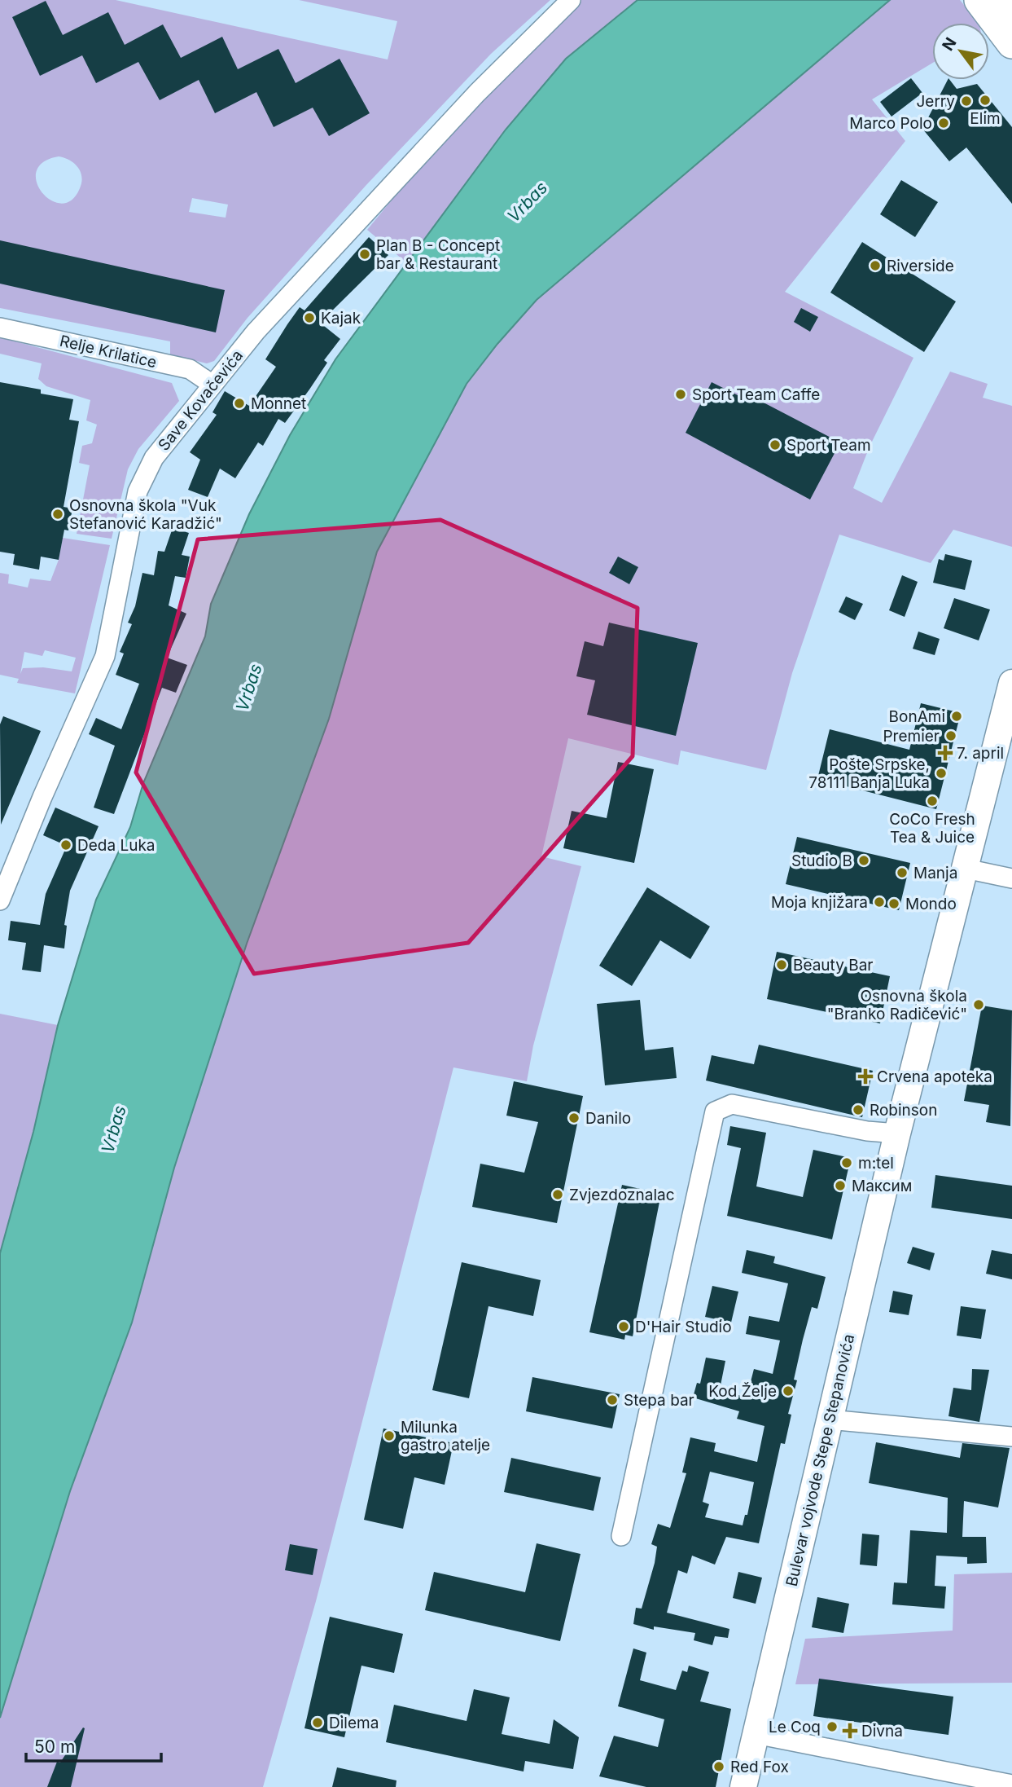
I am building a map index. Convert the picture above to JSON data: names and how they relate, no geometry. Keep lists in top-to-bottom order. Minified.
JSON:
{"streets":{"street":["Relje Krilatice","Save Kovačevića","Bulevar vojvode Stepe Stepanovića"]},"crossings":[["Relje Krilatice","Save Kovačevića"]],"water":["Vrbas"],"places":{"other":["Elim","Jerry","Marco Polo","Plan B - Concept bar & Restaurant","Riverside","Kajak","Sport Team Caffe","Monnet","Sport Team","Osnovna škola \"Vuk Stefanović Karadžić\"","BonAmi","Premier","Pošte Srpske, 78111 Banja Luka","CoCo Fresh Tea & Juice","Deda Luka","Studio B","Manja","Moja knjižara","Mondo","Beauty Bar","Osnovna škola \"Branko Radičević\"","Robinson","Danilo","m:tel","Максим","Zvjezdoznalac","D'Hair Studio","Kod Želje","Stepa bar","Milunka gastro atelje","Dilema","Le Coq","Red Fox"],"health":["7. april","Crvena apoteka","Divna"]},"scale_bar":"50 m","north":"top left"}
